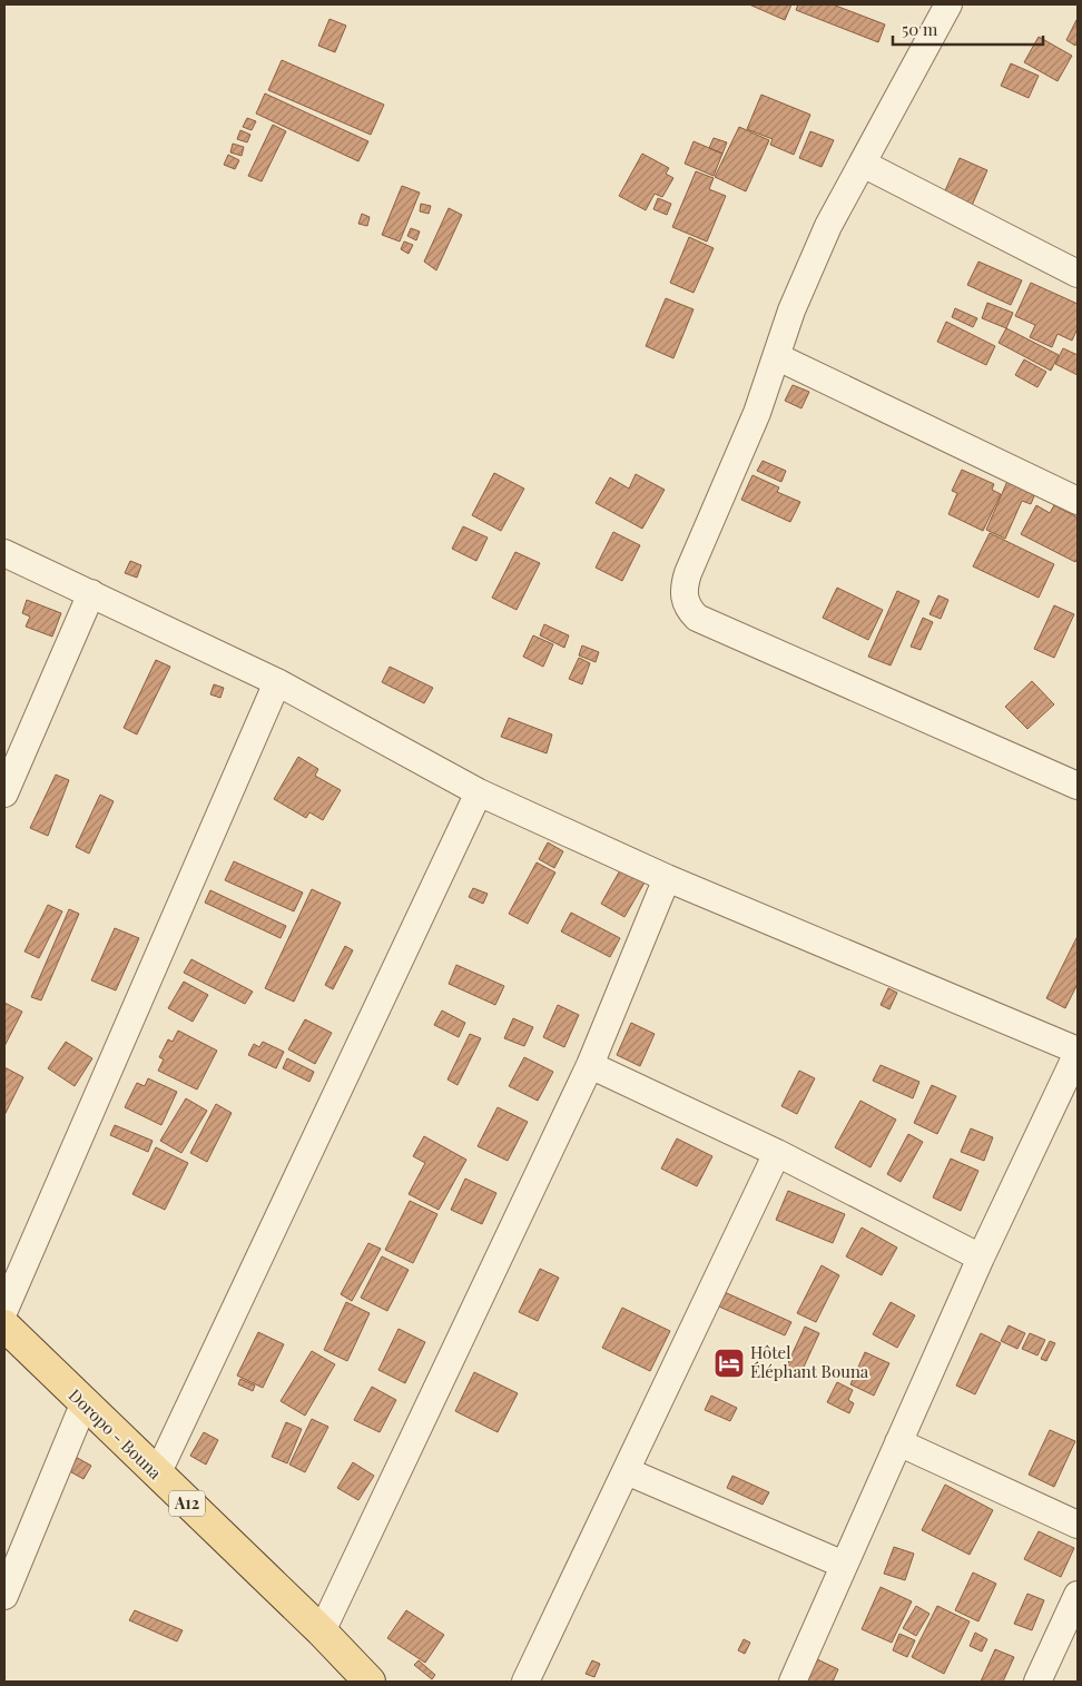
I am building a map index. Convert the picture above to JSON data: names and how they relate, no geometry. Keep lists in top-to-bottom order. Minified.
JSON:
{"streets":{"main road":["Doropo - Bouna","A12"]},"places":{"hotel":["Hôtel Éléphant Bouna"]},"scale_bar":"50 m"}
